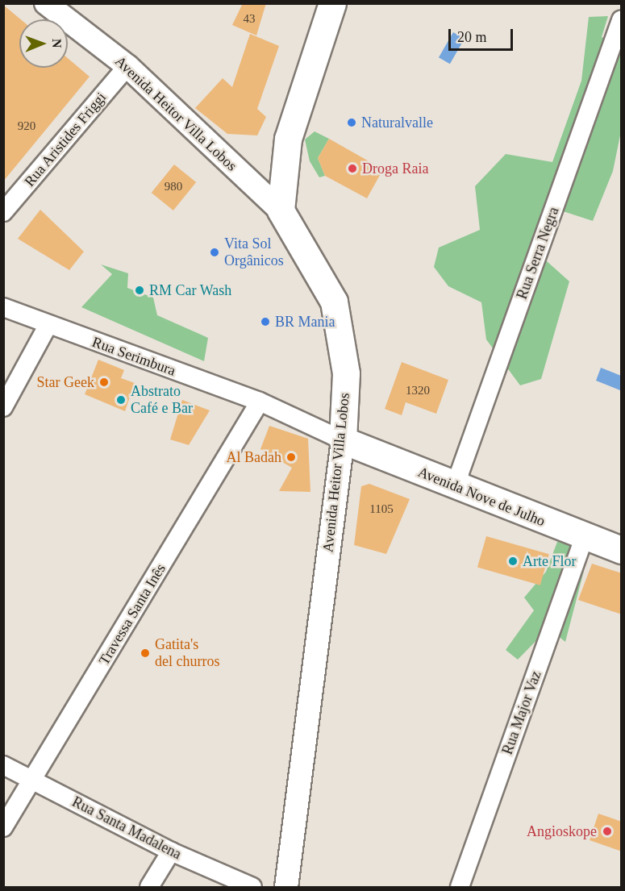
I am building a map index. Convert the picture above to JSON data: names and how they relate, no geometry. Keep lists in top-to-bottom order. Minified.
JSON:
{"streets":{"main road":["Avenida Heitor Villa Lobos","Avenida Nove de Julho"],"street":["Rua Aristides Friggi","Rua Serra Negra","Rua Serimbura","Travessa Santa Inês","Rua Major Vaz","Rua Santa Madalena"]},"crossings":[["Avenida Heitor Villa Lobos","Rua Aristides Friggi"],["Avenida Heitor Villa Lobos","Rua Serimbura"],["Avenida Heitor Villa Lobos","Avenida Nove de Julho"],["Rua Serra Negra","Avenida Nove de Julho"],["Rua Serimbura","Avenida Nove de Julho"],["Rua Serimbura","Travessa Santa Inês"],["Avenida Nove de Julho","Rua Major Vaz"],["Travessa Santa Inês","Rua Santa Madalena"]],"places":["Naturalvalle","Droga Raia","Vita Sol Orgânicos","RM Car Wash","BR Mania","Star Geek","Abstrato Café e Bar","Al Badah","Arte Flor","Gatita's del churros","Angioskope"],"house_numbers":["43","920","980","1320","1105"],"scale_bar":"20 m","north":"right"}
